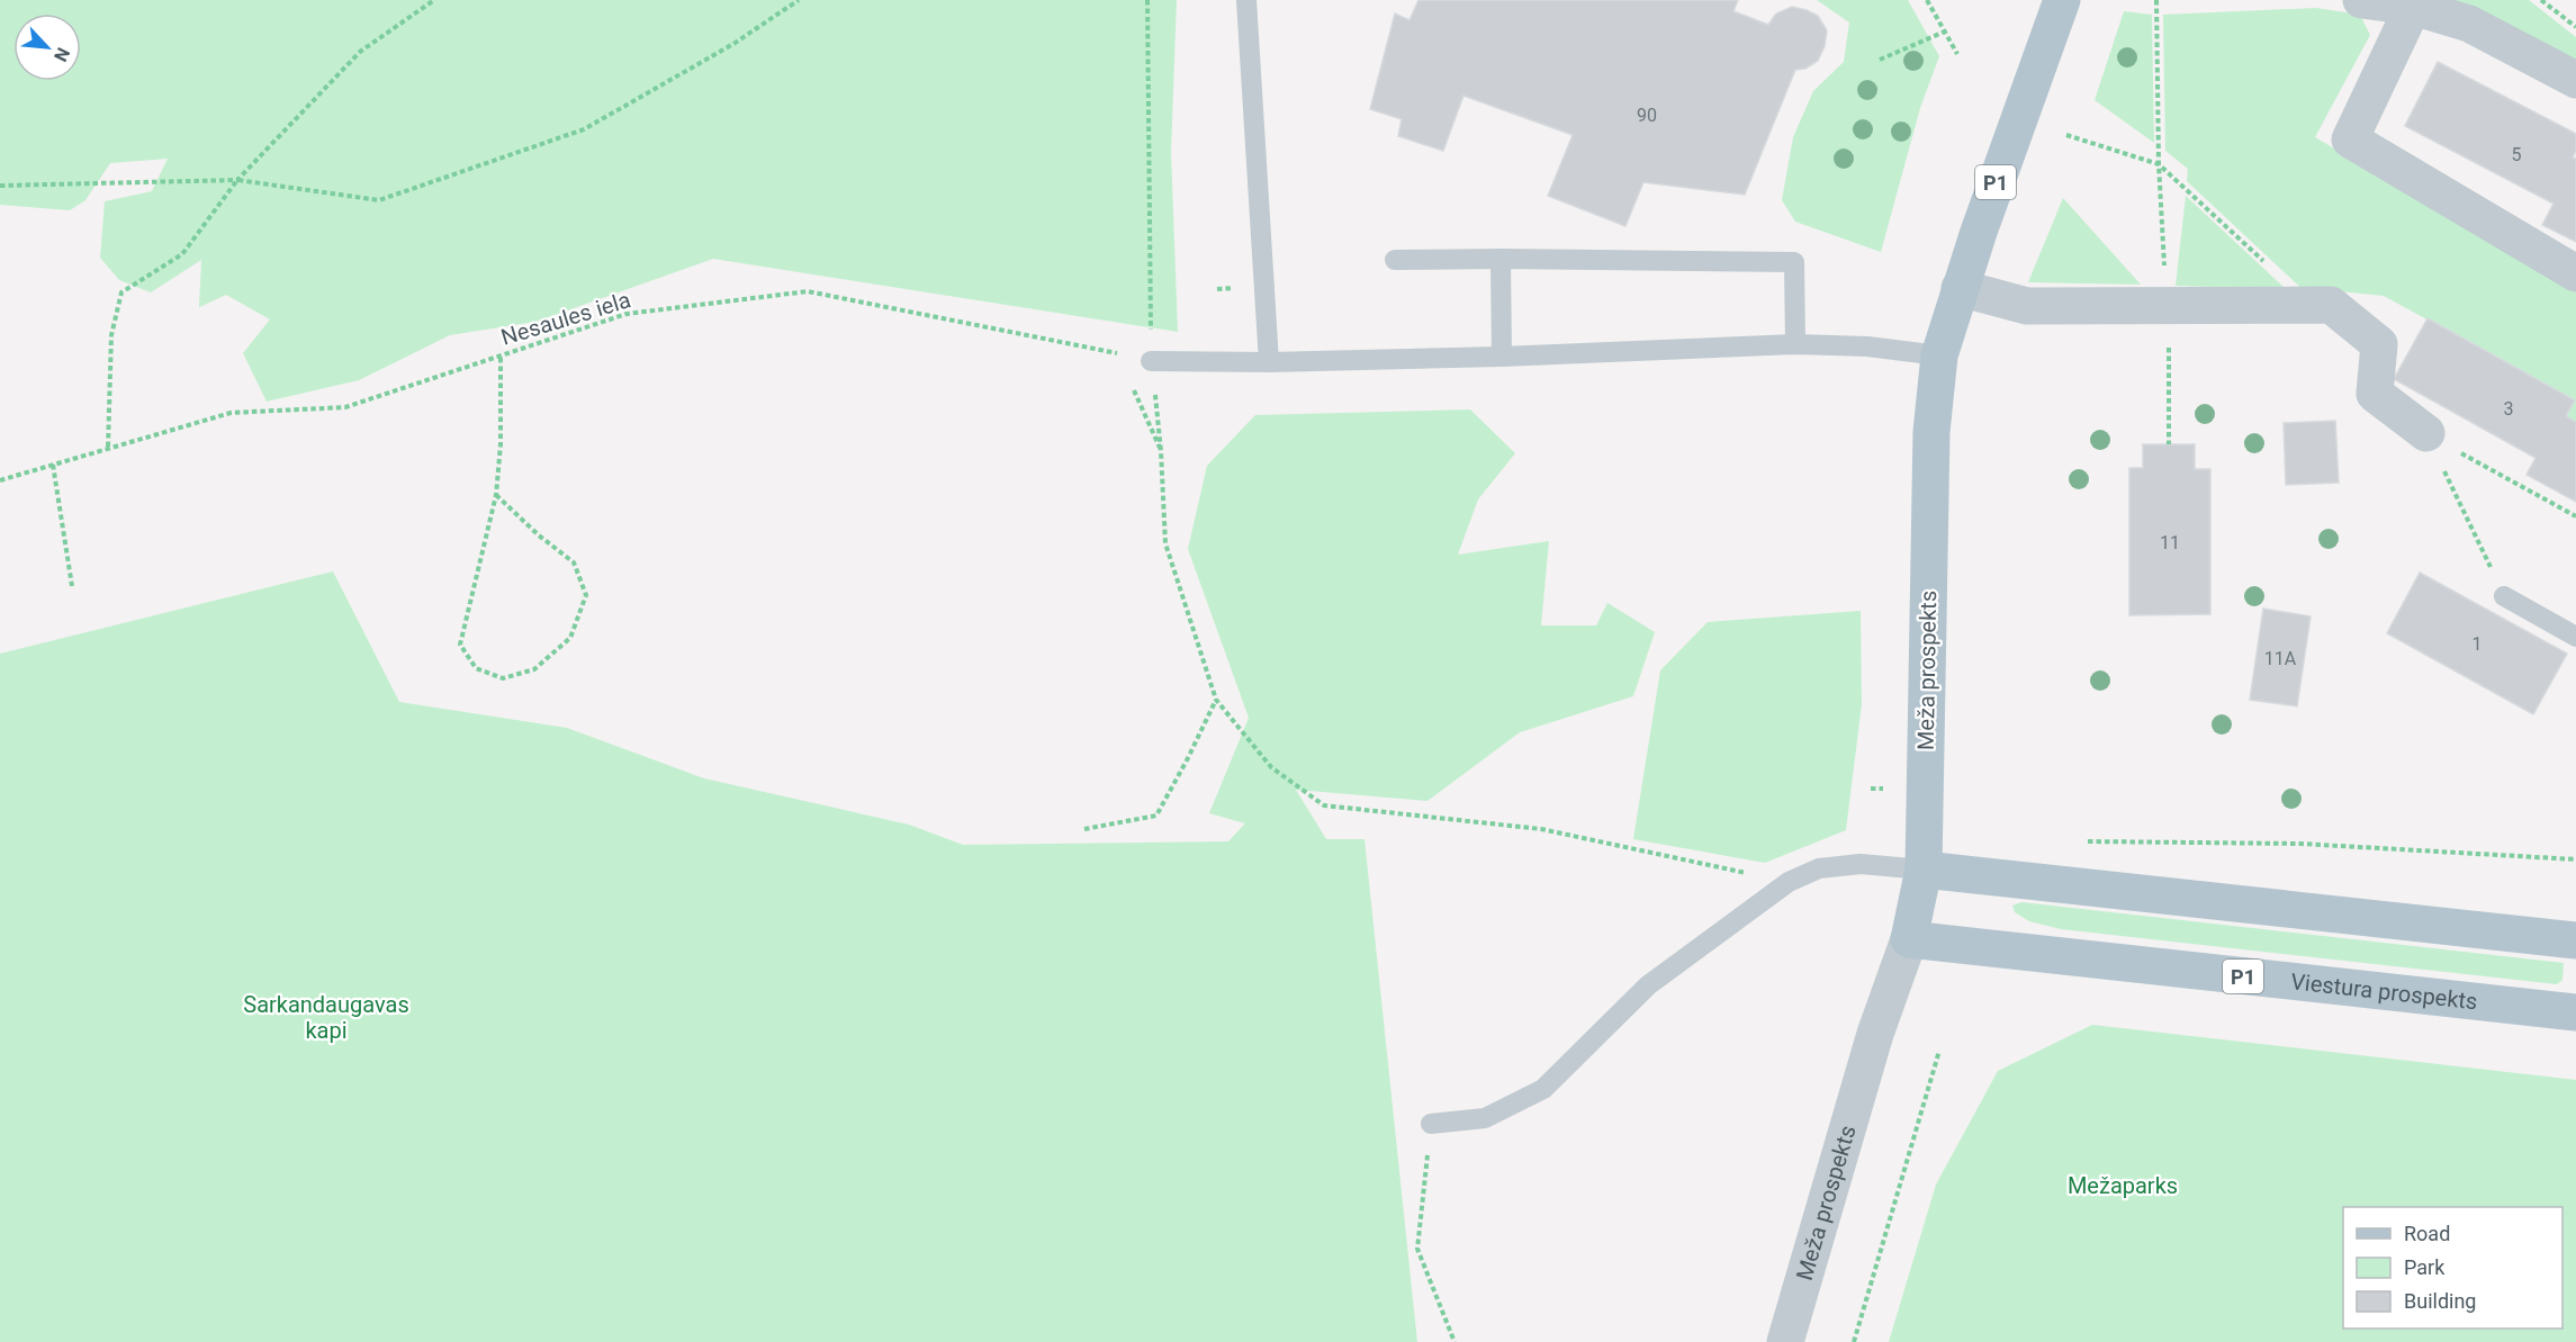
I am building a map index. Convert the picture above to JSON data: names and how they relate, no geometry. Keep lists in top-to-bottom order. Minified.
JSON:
{"streets":{"main road":["P1","Meža prospekts","Viestura prospekts"],"path":["Nesaules iela"]},"crossings":[["Meža prospekts","Viestura prospekts"]],"parks":["Sarkandaugavas kapi","Mežaparks"],"house_numbers":["90","5","3","11","1","11A"],"legend":["Road","Park","Building"],"north":"bottom right"}
